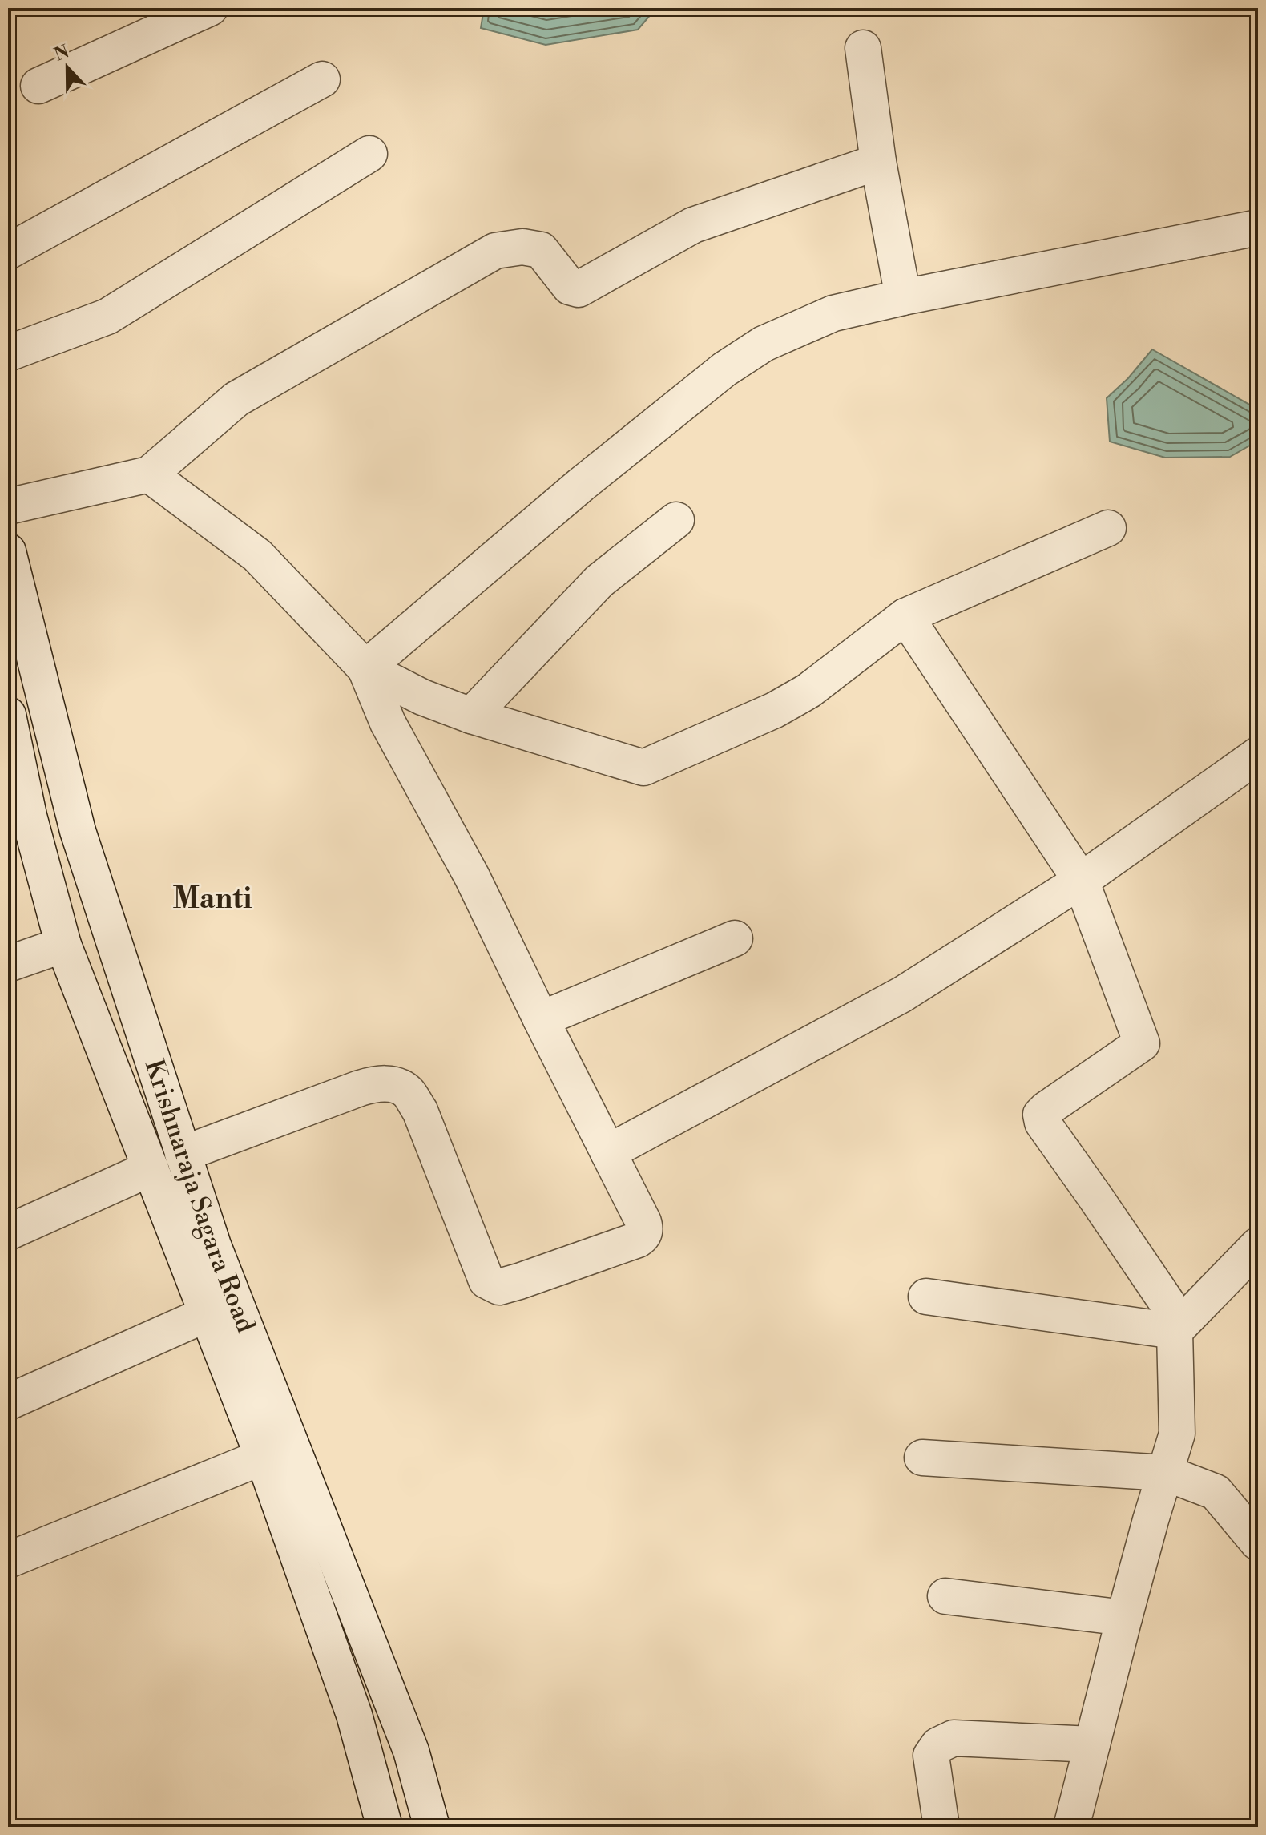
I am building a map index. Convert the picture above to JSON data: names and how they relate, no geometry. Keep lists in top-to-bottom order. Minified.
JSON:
{"streets":{"street":["Krishnaraja Sagara Road"]},"districts":["Manti"],"north":"top"}
